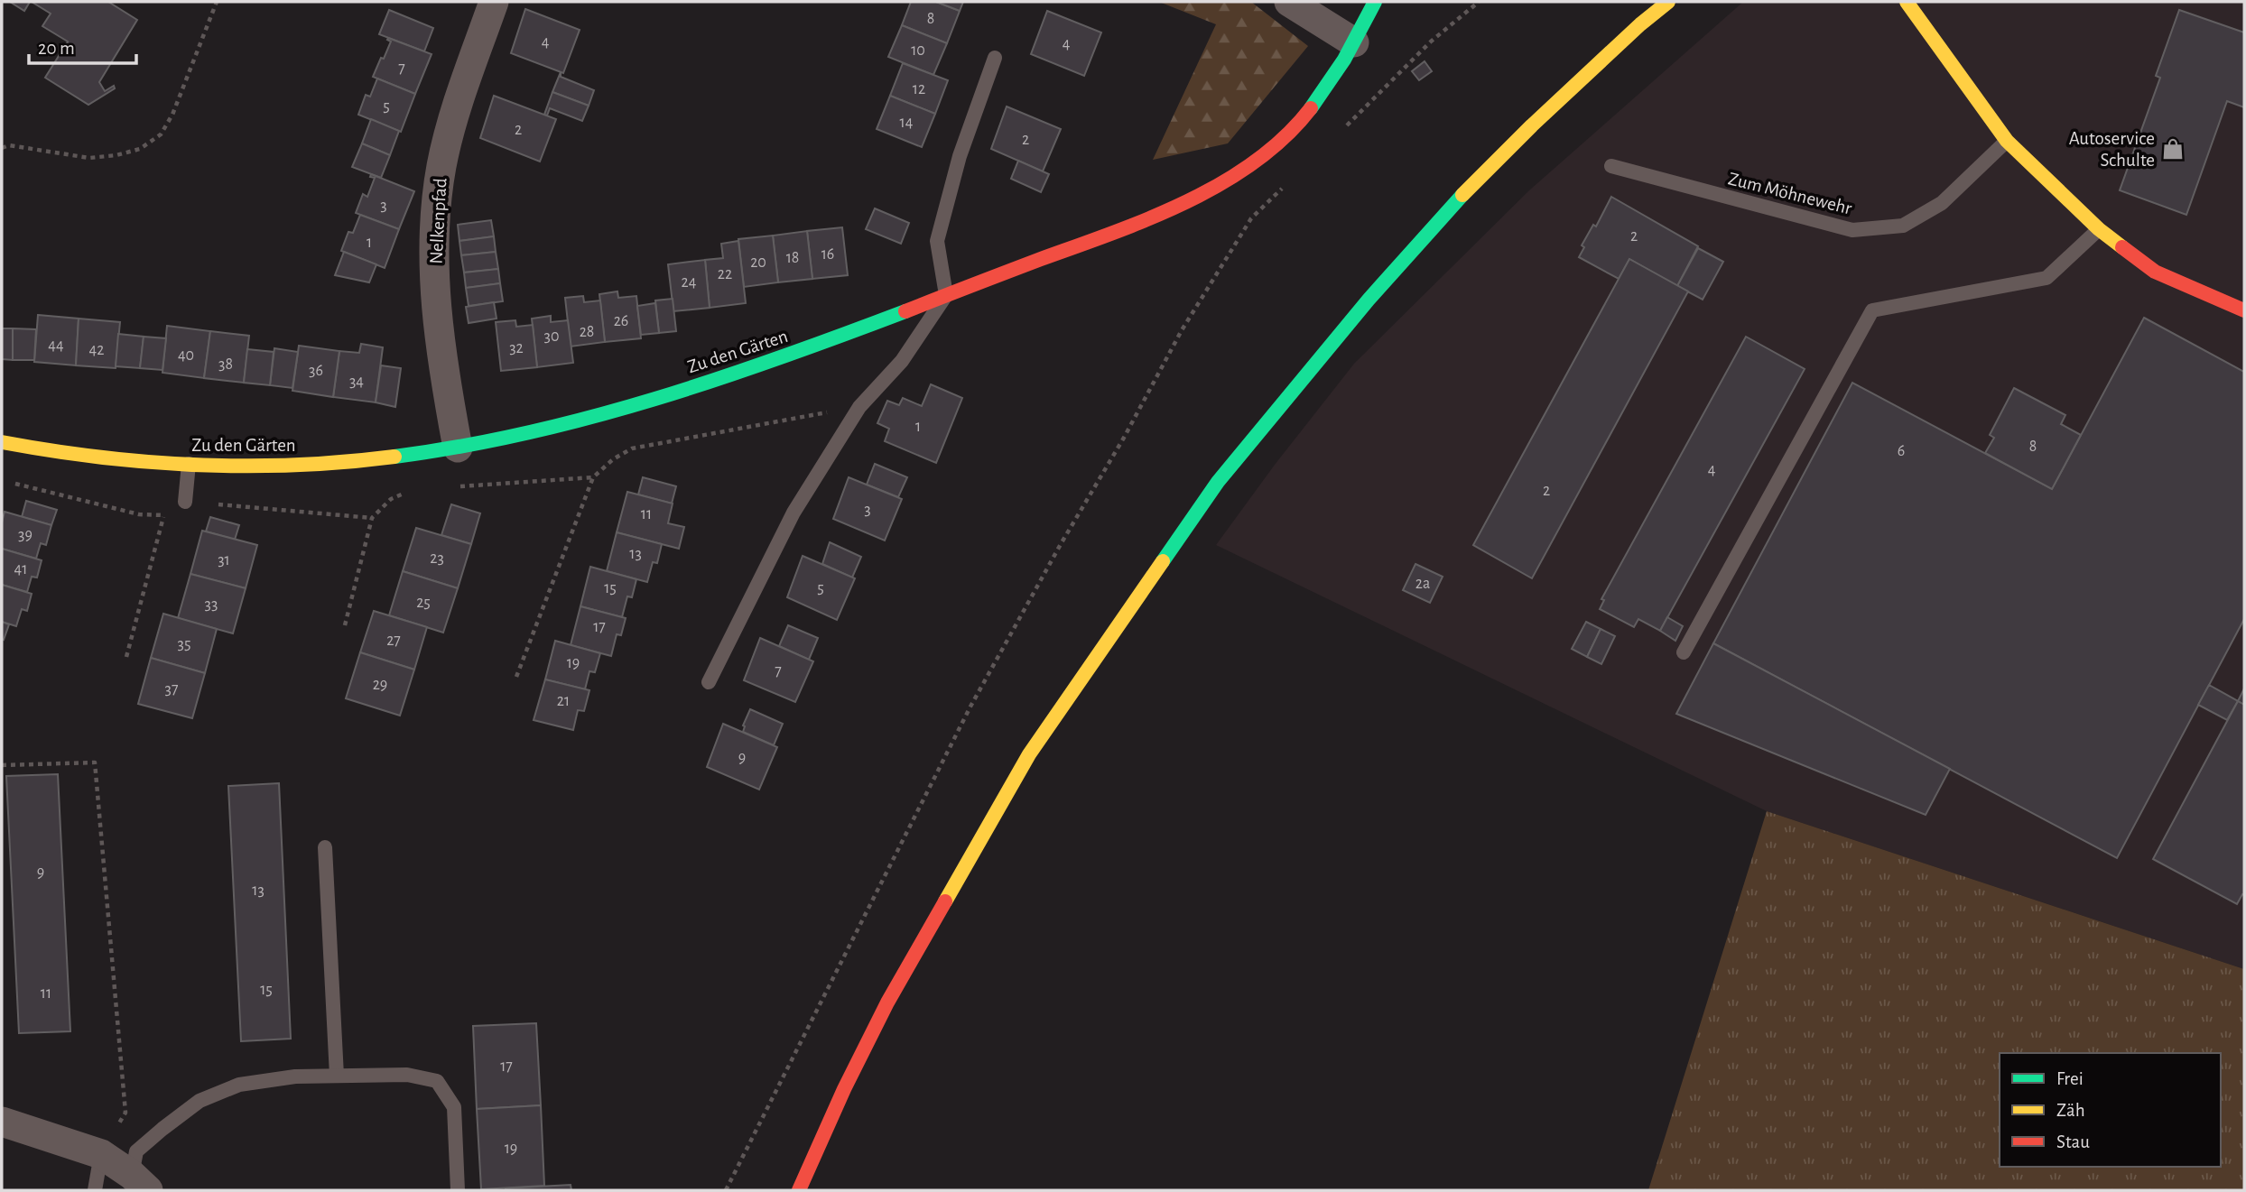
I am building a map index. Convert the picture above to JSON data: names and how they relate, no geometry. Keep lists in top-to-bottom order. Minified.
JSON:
{"streets":{"street":["Nelkenpfad","Zu den Gärten"],"lane":["Zum Möhnewehr"]},"crossings":[["Nelkenpfad","Zu den Gärten"]],"places":{"shop":["Autoservice Schulte"]},"house_numbers":["8","4","4","10","7","12","5","14","2","2","3","2","1","16","18","20","22","24","26","28","30","44","32","42","40","38","36","34","1","8","6","4","2","3","11","39","13","23","31","41","2a","15","5","25","33","17","27","35","19","7","29","37","21","9","9","13","15","11","17","19"],"legend":["Frei","Zäh","Stau"],"scale_bar":"20 m"}
